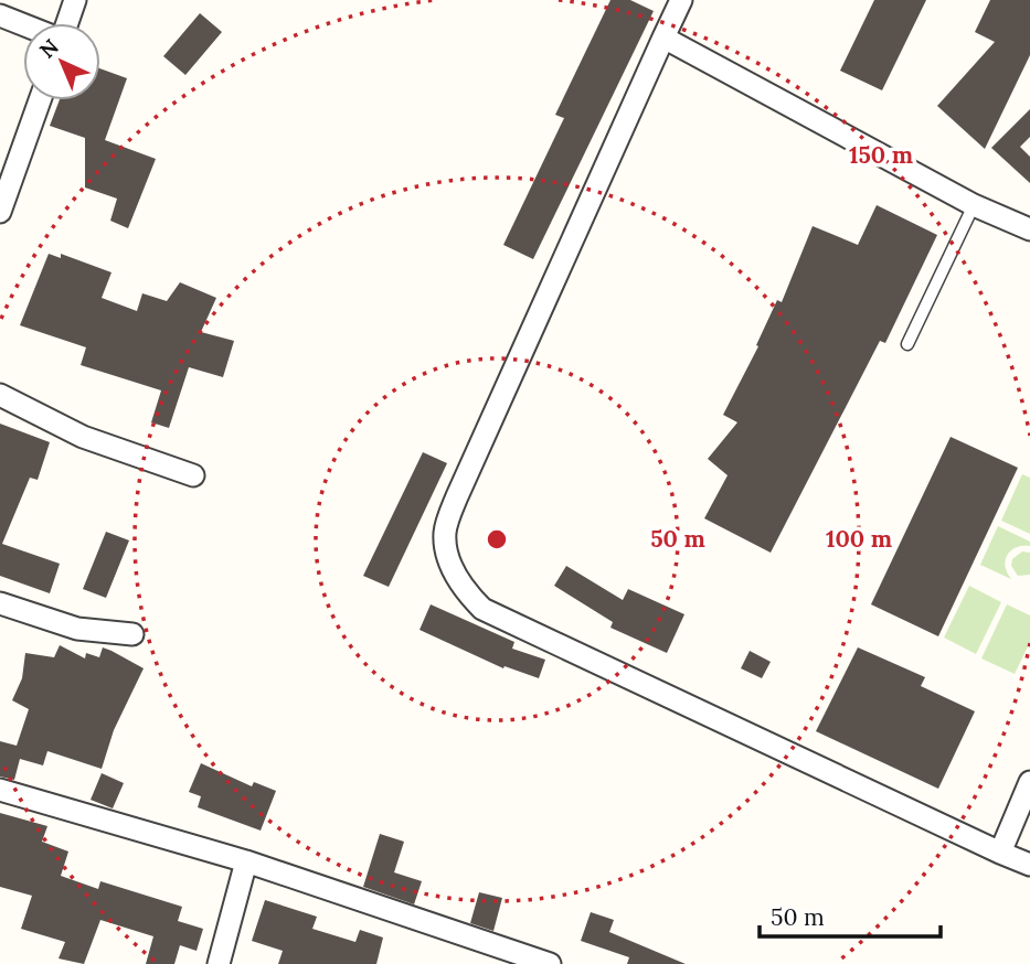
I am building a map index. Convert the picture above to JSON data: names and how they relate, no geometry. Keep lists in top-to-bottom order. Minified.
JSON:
{"scale_bar":"50 m","north":"top left","rings":["150 m","50 m","100 m"]}
